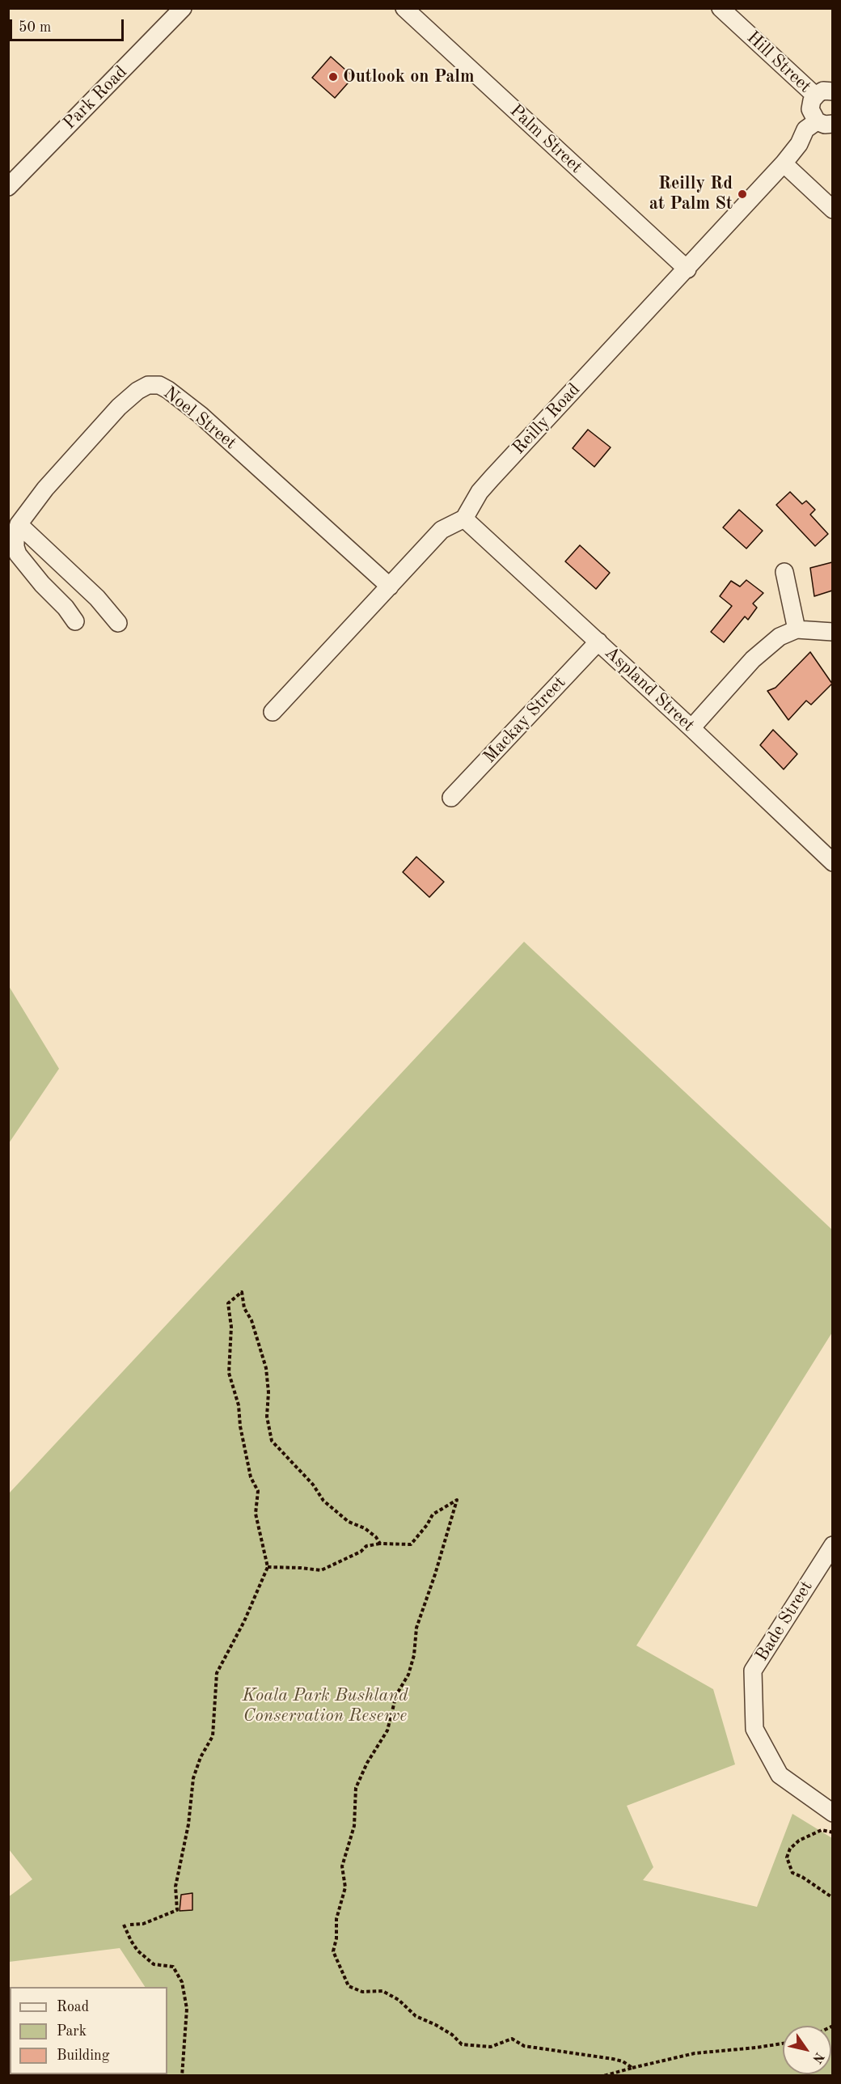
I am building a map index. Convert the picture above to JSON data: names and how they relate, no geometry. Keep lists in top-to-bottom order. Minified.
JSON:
{"streets":{"street":["Hill Street","Park Road","Palm Street","Noel Street","Reilly Road","Aspland Street","Mackay Street","Bade Street"]},"crossings":[["Palm Street","Reilly Road"],["Reilly Road","Aspland Street"],["Aspland Street","Mackay Street"]],"parks":["Koala Park Bushland Conservation Reserve"],"places":["Outlook on Palm","Reilly Rd at Palm St"],"legend":["Road","Park","Building"],"scale_bar":"50 m","north":"bottom right"}
